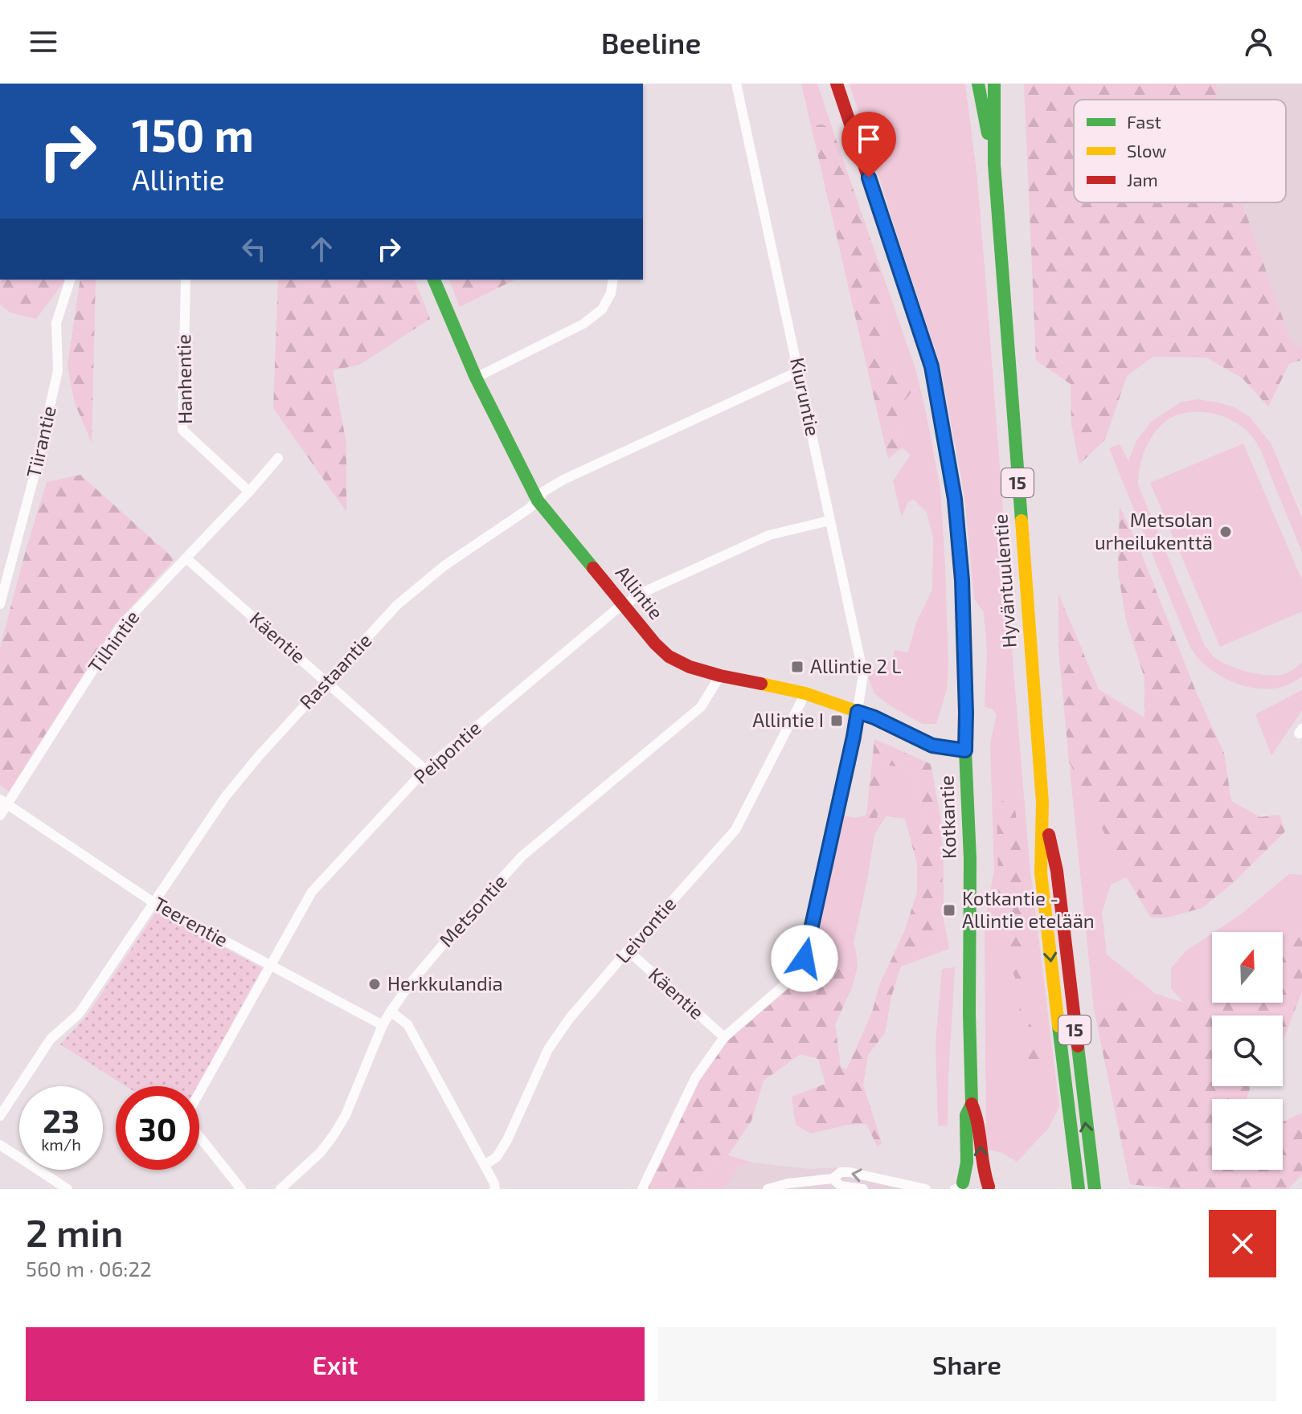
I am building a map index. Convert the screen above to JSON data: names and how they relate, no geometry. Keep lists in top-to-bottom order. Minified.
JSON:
{"streets":{"main road":["15","Hyväntuulentie","Allintie","Kotkantie"],"street":["Hanhentie","Kiuruntie","Tiirantie","Käentie","Tilhintie","Rastaantie","Peipontie","Metsontie","Teerentie","Leivontie"]},"crossings":[["Hanhentie","Tilhintie"],["Kiuruntie","Allintie"],["Kiuruntie","Käentie"],["Kiuruntie","Rastaantie"],["Kiuruntie","Peipontie"],["Allintie","Rastaantie"],["Allintie","Peipontie"],["Allintie","Kotkantie"],["Allintie","Metsontie"],["Allintie","Leivontie"],["Käentie","Tilhintie"],["Käentie","Rastaantie"],["Käentie","Peipontie"],["Käentie","Leivontie"],["Tilhintie","Teerentie"],["Rastaantie","Teerentie"],["Peipontie","Teerentie"],["Metsontie","Teerentie"]],"places":{"other":["Metsolan urheilukenttä","Herkkulandia"],"transit":["Allintie 2 L","Allintie I","Kotkantie - Allintie etelään"]},"legend":["Fast","Slow","Jam"],"north":"top","page":{"header":"Beeline","turn":["150 m","Allintie"],"speed":"23 km/h","limit":"30","heading":["2 min","560 m · 06:22"],"buttons":["Exit","Share"]}}
